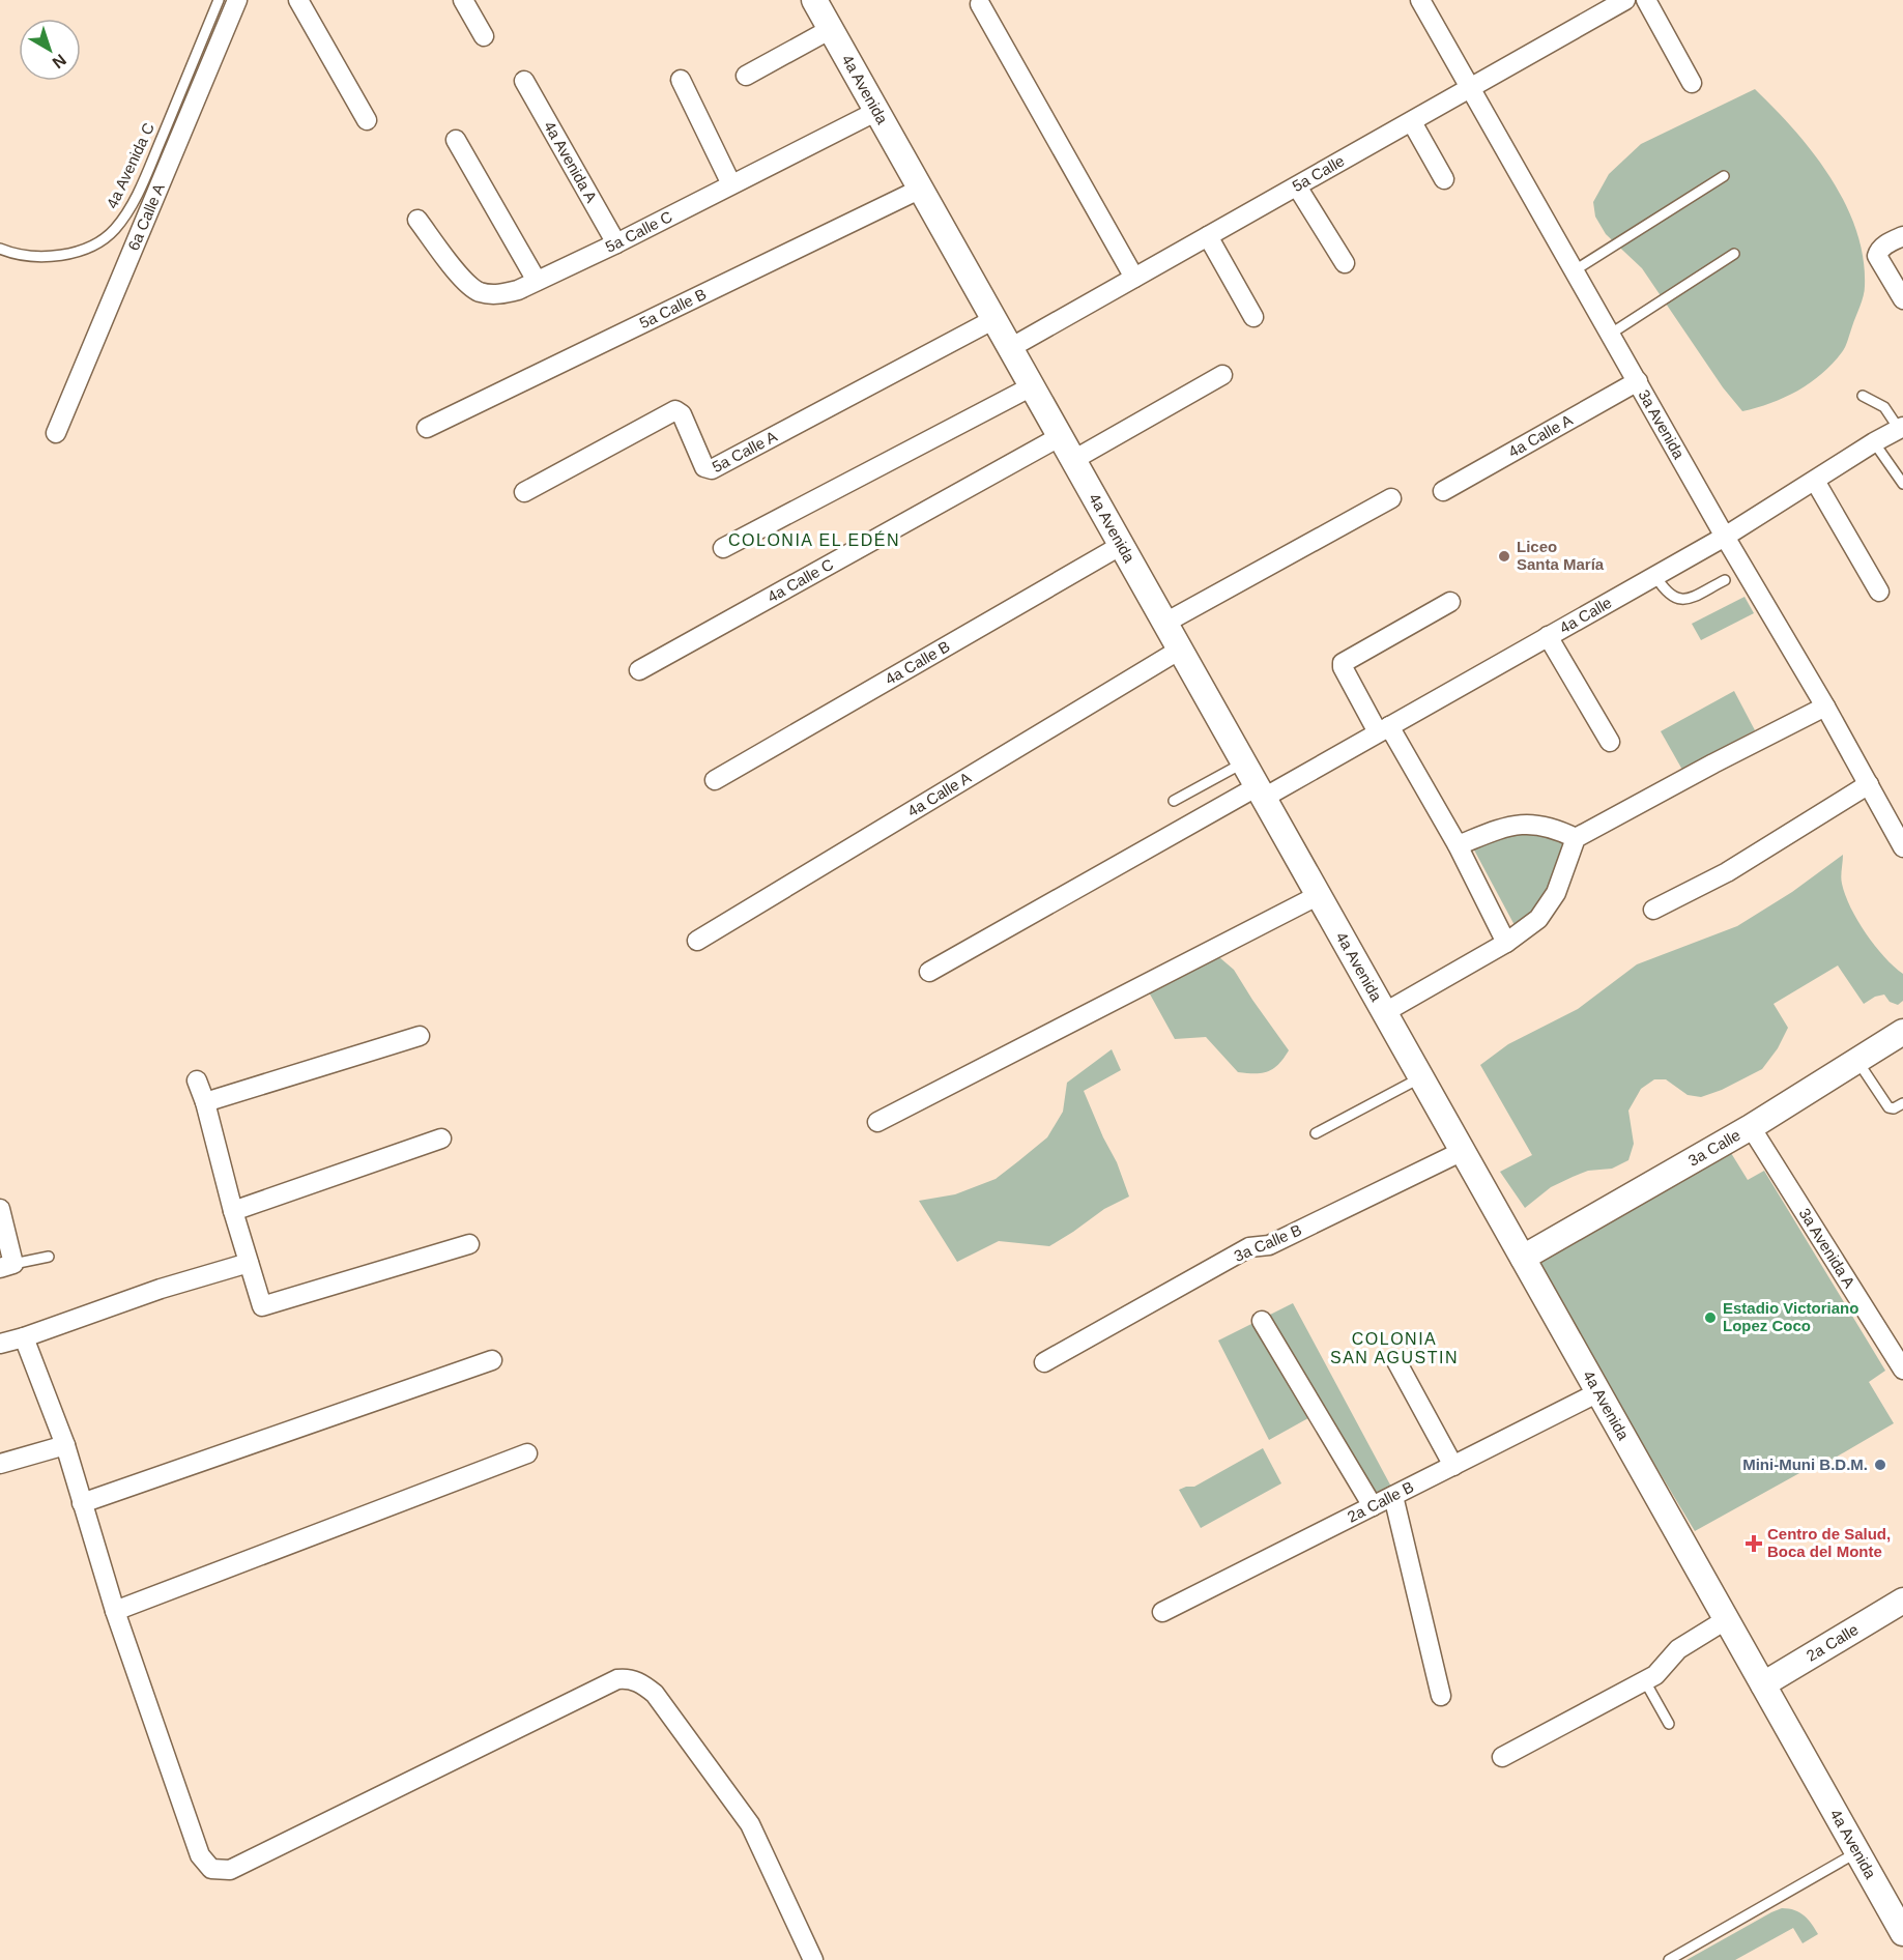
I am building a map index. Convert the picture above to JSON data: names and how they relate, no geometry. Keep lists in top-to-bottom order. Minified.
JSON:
{"streets":{"street":["4a Avenida","4a Avenida A","5a Calle","6a Calle A","5a Calle C","5a Calle B","3a Avenida","4a Calle A","5a Calle A","4a Calle C","4a Calle","4a Calle B","3a Calle","3a Calle B","3a Avenida A","2a Calle B","2a Calle"],"lane":["4a Avenida C"]},"crossings":[["4a Avenida","5a Calle"],["4a Avenida","5a Calle C"],["4a Avenida","5a Calle B"],["4a Avenida","4a Calle A"],["4a Avenida","5a Calle A"],["4a Avenida","4a Calle C"],["4a Avenida","4a Calle"],["4a Avenida","4a Calle B"],["4a Avenida","3a Calle"],["4a Avenida","3a Calle B"],["4a Avenida","2a Calle B"],["4a Avenida","2a Calle"],["4a Avenida A","5a Calle C"],["5a Calle","3a Avenida"],["3a Avenida","4a Calle A"],["3a Avenida","4a Calle"],["3a Calle","3a Avenida A"]],"districts":["COLONIA EL EDÉN","COLONIA SAN AGUSTIN"],"places":{"other":["Liceo Santa María","Estadio Victoriano Lopez Coco","Mini-Muni B.D.M."],"health":["Centro de Salud, Boca del Monte"]},"north":"bottom right"}
